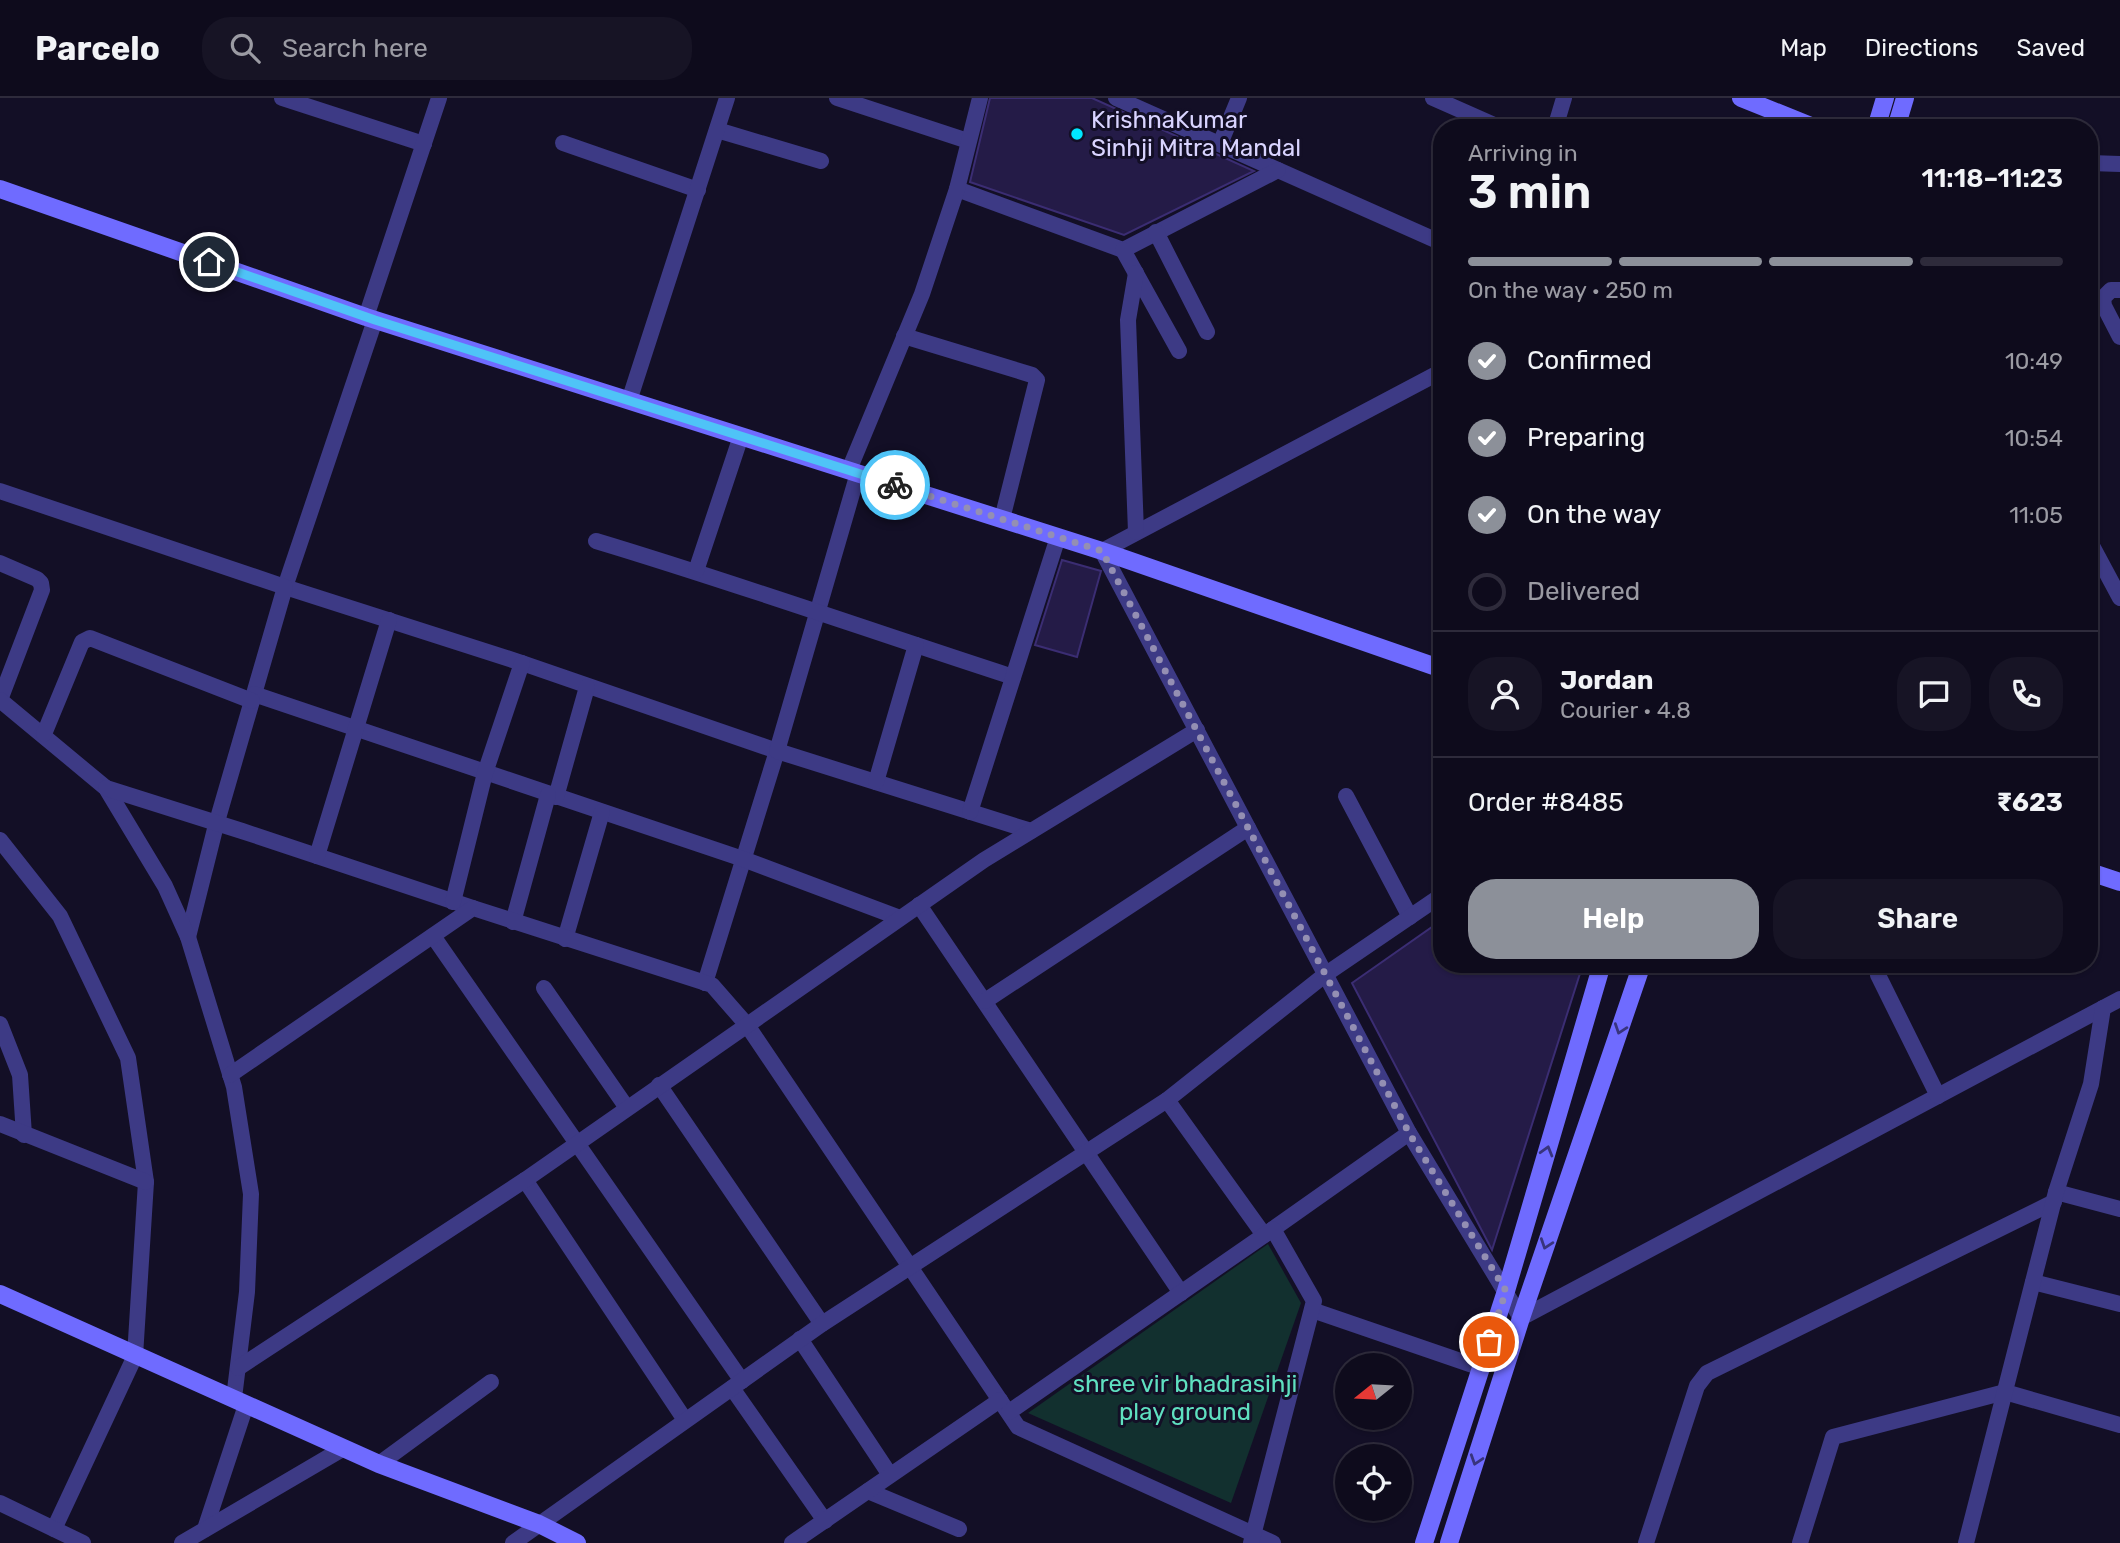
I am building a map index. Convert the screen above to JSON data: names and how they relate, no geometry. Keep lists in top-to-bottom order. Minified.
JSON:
{"parks":["shree vir bhadrasihji play ground"],"places":["KrishnaKumar Sinhji Mitra Mandal"],"north":"left","page":{"header":"Parcelo","search":"Search here","nav":["Map","Directions","Saved"],"heading":["3 min","Arriving in","11:18–11:23"],"panel":["Jordan","Courier · 4.8","Order #8485","₹623"],"bar":"On the way · 250 m","list":[["Confirmed","10:49"],["Preparing","10:54"],["On the way","11:05"],"Delivered"],"buttons":["Help","Share"]}}
